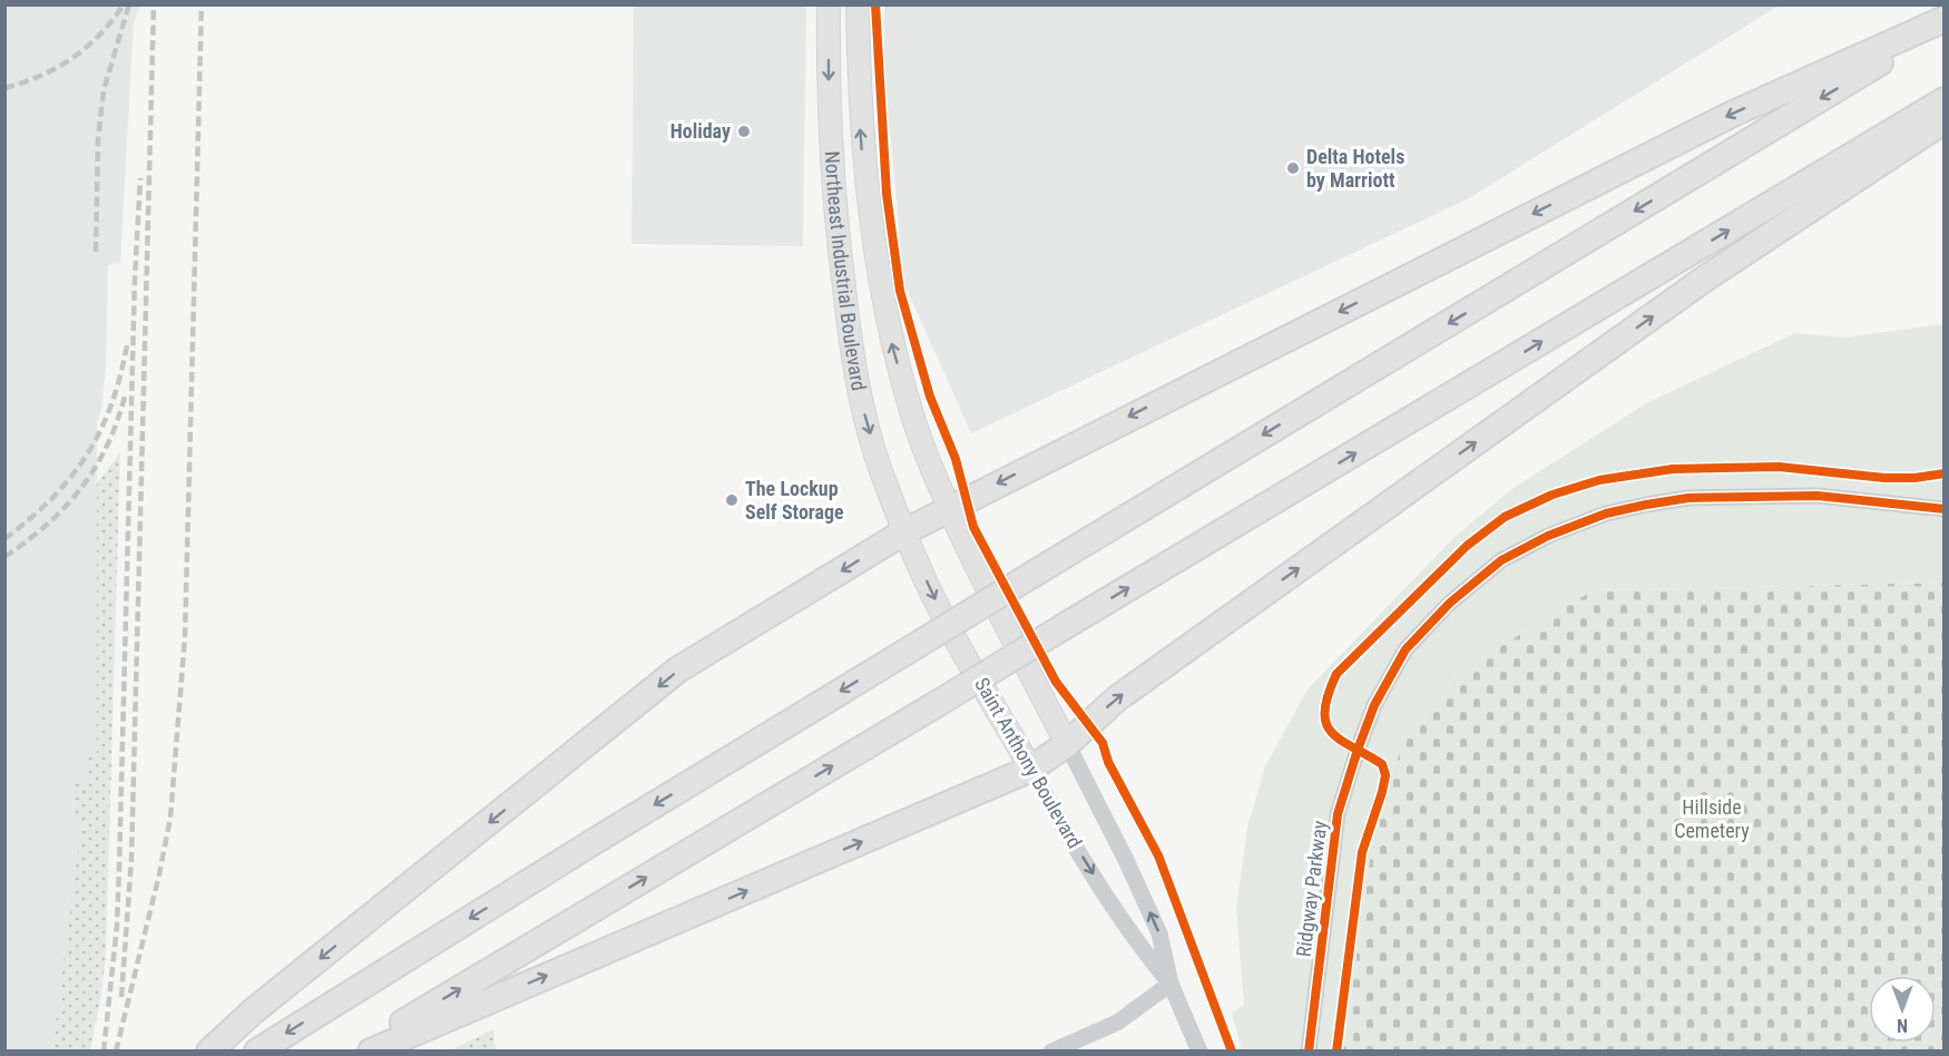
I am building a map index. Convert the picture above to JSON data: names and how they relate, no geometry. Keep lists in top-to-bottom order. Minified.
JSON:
{"streets":{"main road":["Northeast Industrial Boulevard","Saint Anthony Boulevard"],"street":["Ridgway Parkway"]},"crossings":[["Northeast Industrial Boulevard","Saint Anthony Boulevard"]],"parks":["Hillside Cemetery"],"places":["Holiday","Delta Hotels by Marriott","The Lockup Self Storage"],"north":"bottom"}
